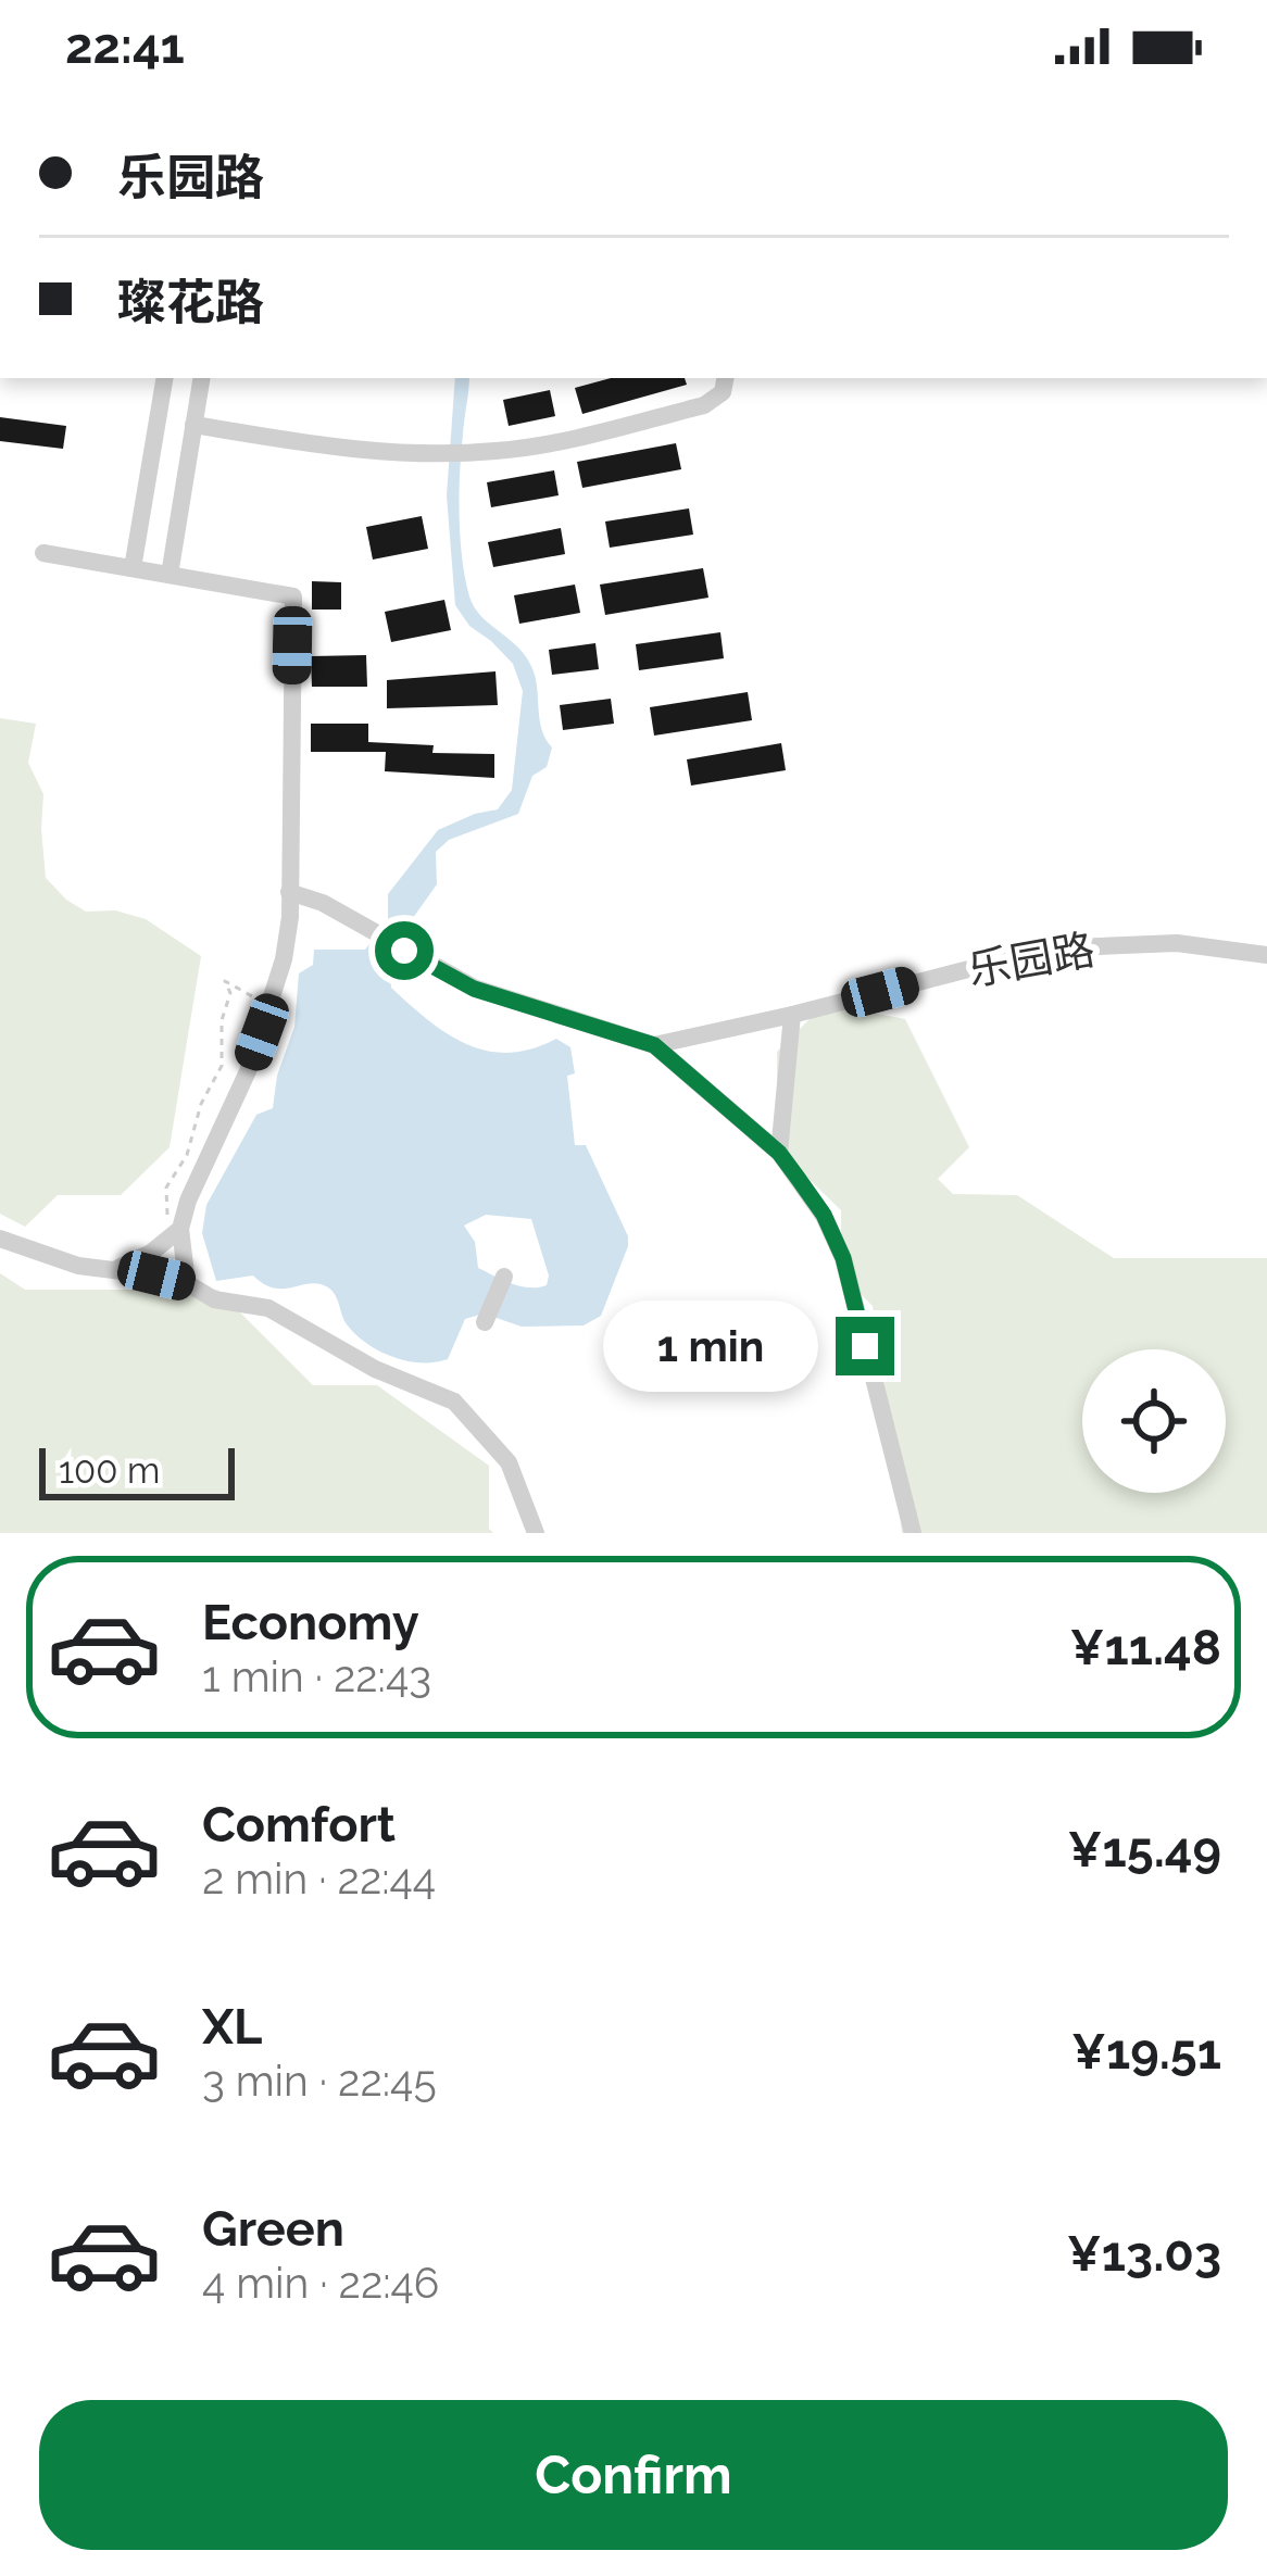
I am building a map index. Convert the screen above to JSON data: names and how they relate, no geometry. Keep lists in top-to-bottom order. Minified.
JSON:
{"streets":{"street":["乐园路"]},"scale_bar":"100 m","page":{"status":"22:41","banner":["乐园路","璨花路"],"bubble":"1 min","scale":"100 m","list":[{"name":"Economy","note":"1 min · 22:43","value":"¥11.48"},{"name":"Comfort","note":"2 min · 22:44","value":"¥15.49"},{"name":"XL","note":"3 min · 22:45","value":"¥19.51"},{"name":"Green","note":"4 min · 22:46","value":"¥13.03"}],"buttons":"Confirm"}}
